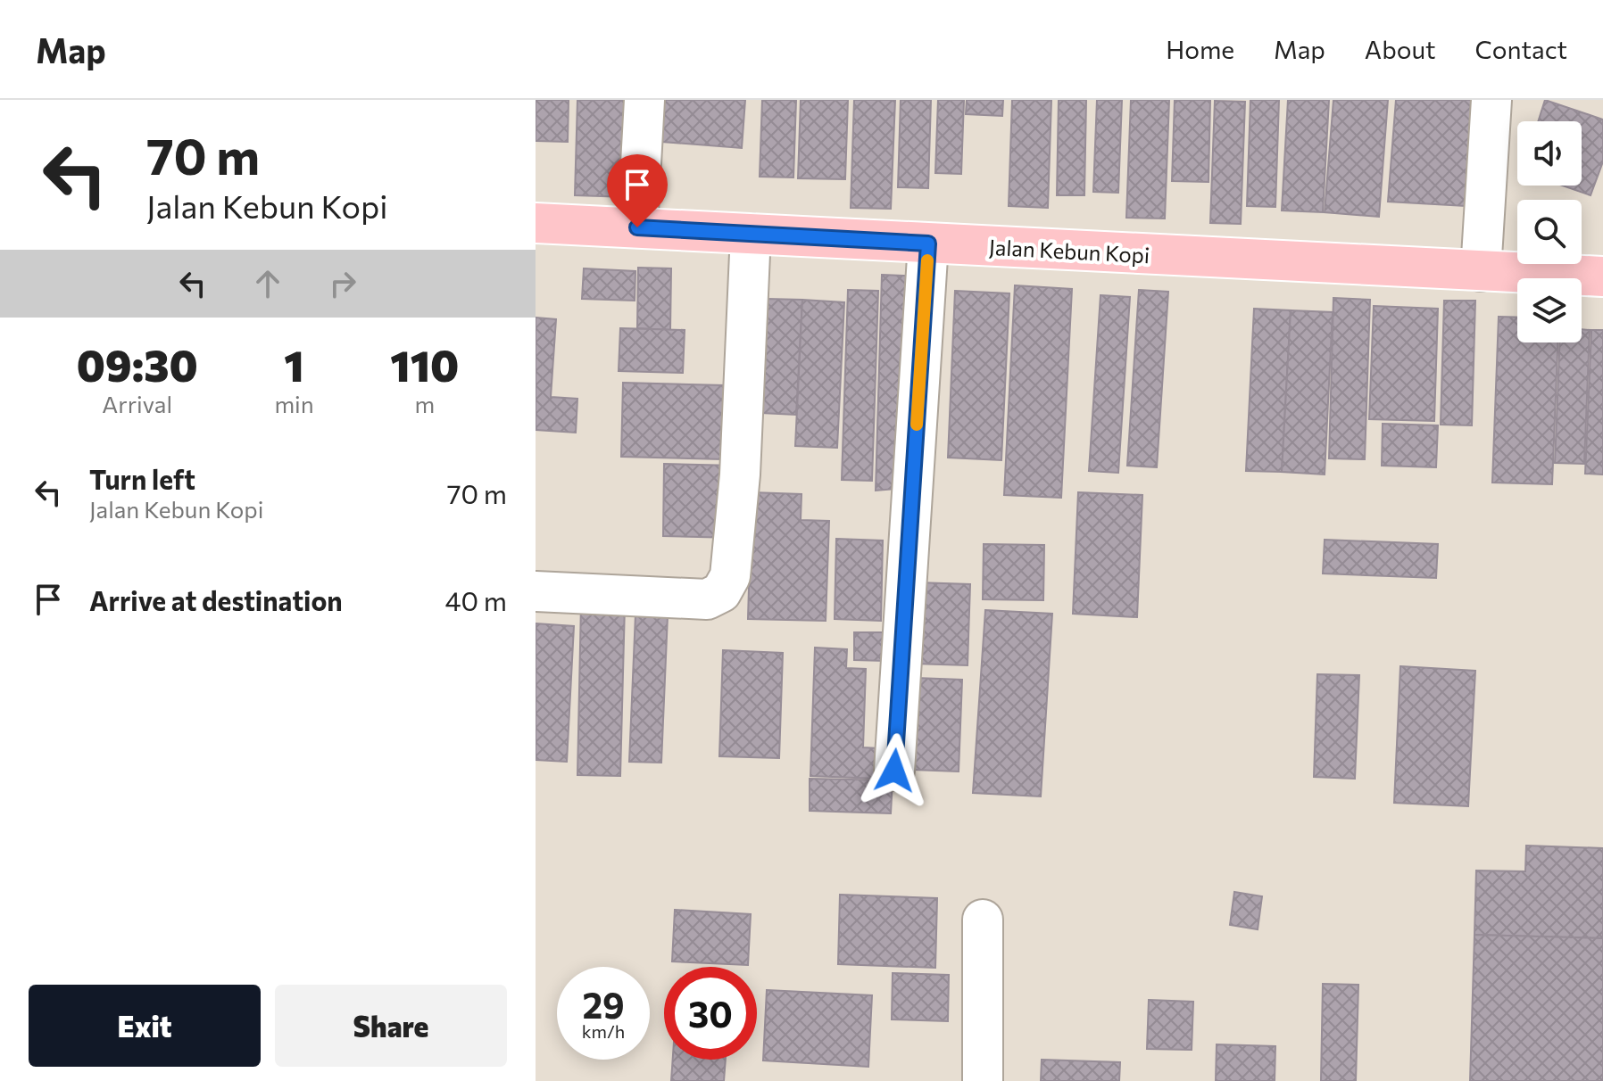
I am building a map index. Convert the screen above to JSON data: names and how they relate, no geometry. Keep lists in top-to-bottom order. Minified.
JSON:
{"streets":{"main road":["Jalan Kebun Kopi"]},"page":{"header":"Map","nav":["Home","Map","About","Contact"],"turn":["70 m","Jalan Kebun Kopi"],"eta":["09:30","Arrival","1","min","110","m"],"list":[{"name":"Turn left","note":"Jalan Kebun Kopi","value":"70 m"},{"name":"Arrive at destination","value":"40 m"}],"speed":"29 km/h","limit":"30","buttons":["Exit","Share"]}}
